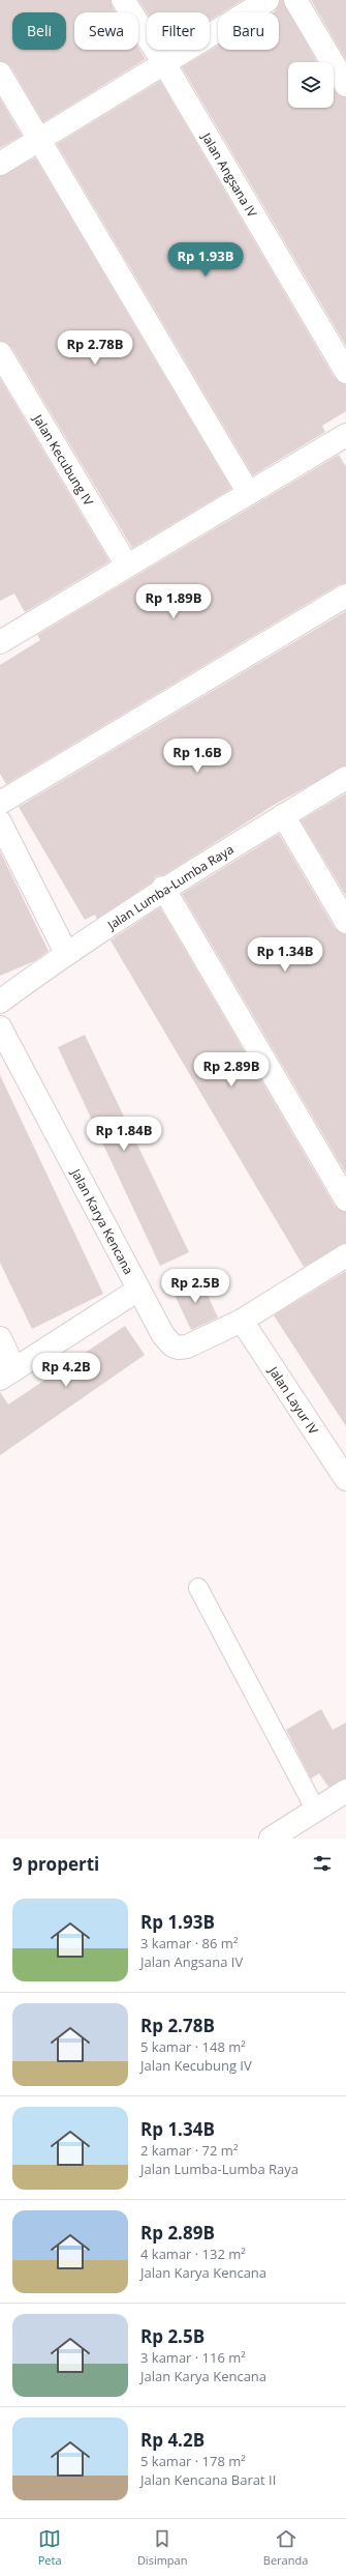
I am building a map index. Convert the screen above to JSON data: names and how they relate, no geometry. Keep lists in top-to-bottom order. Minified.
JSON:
{"streets":{"street":["Jalan Angsana IV","Jalan Kecubung IV","Jalan Lumba-Lumba Raya","Jalan Karya Kencana","Jalan Layur IV"]},"crossings":[["Jalan Karya Kencana","Jalan Layur IV"]],"page":{"chip":["Beli","Sewa","Filter","Baru"],"price":["Rp 1.93B","Rp 2.78B","Rp 1.89B","Rp 1.6B","Rp 1.34B","Rp 2.89B","Rp 1.84B","Rp 2.5B","Rp 4.2B"],"heading":"9 properti","list":[{"name":"Rp 1.93B","note":"3 kamar · 86 m² · Jalan Angsana IV"},{"name":"Rp 2.78B","note":"5 kamar · 148 m² · Jalan Kecubung IV"},{"name":"Rp 1.34B","note":"2 kamar · 72 m² · Jalan Lumba-Lumba Raya"},{"name":"Rp 2.89B","note":"4 kamar · 132 m² · Jalan Karya Kencana"},{"name":"Rp 2.5B","note":"3 kamar · 116 m² · Jalan Karya Kencana"},{"name":"Rp 4.2B","note":"5 kamar · 178 m² · Jalan Kencana Barat II"}],"tabs":["Peta","Disimpan","Beranda"]}}
